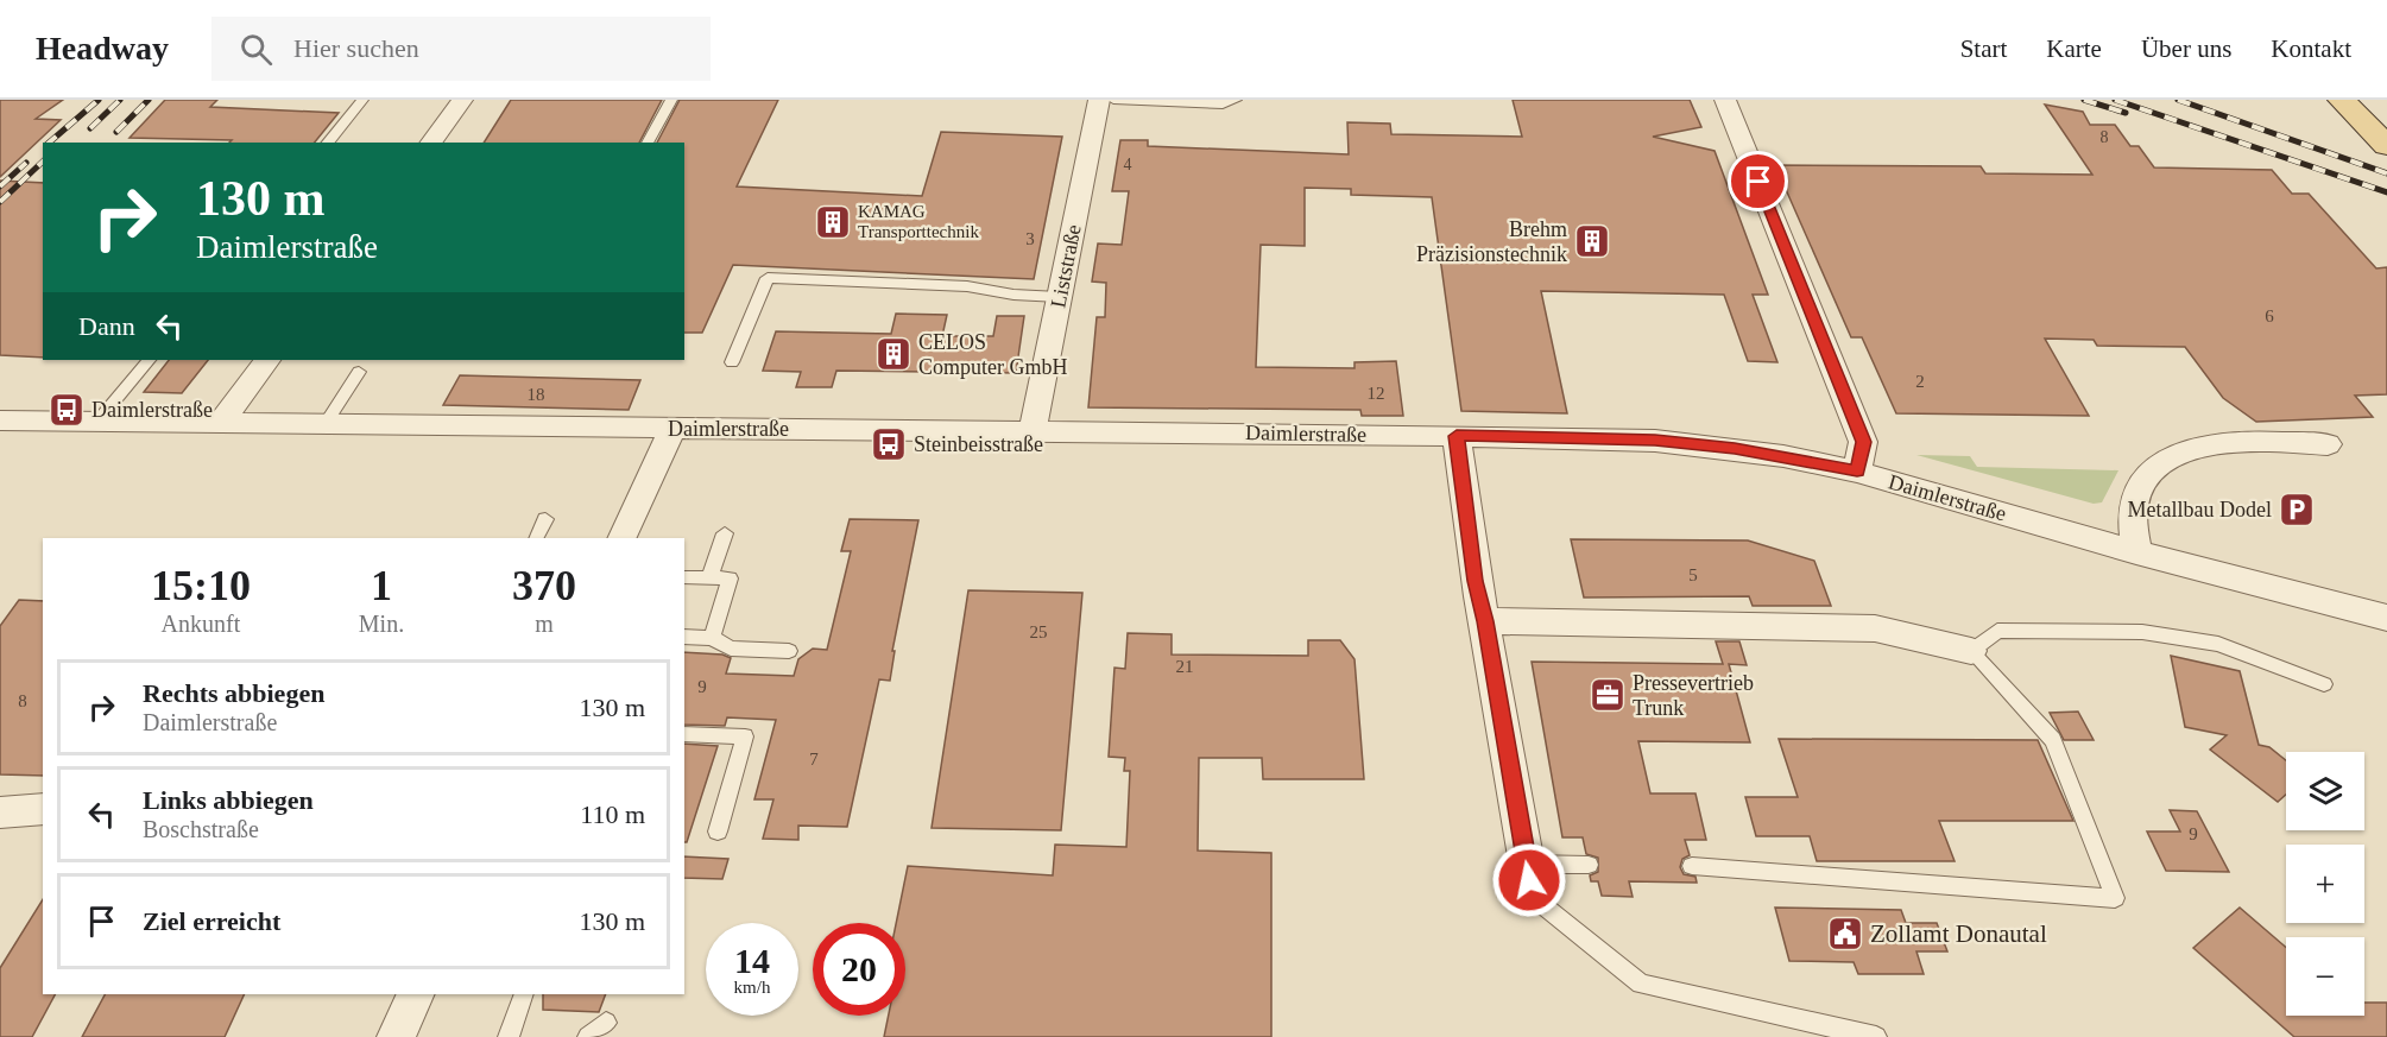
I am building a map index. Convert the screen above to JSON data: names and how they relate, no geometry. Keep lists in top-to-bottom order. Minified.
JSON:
{"streets":{"street":["Liststraße","Daimlerstraße"]},"crossings":[["Liststraße","Daimlerstraße"]],"places":{"building":["KAMAG Transporttechnik","Brehm Präzisionstechnik","CELOS Computer GmbH"],"bus stop":["Daimlerstraße","Steinbeisstraße"],"parking":["Metallbau Dodel"],"office":["Pressevertrieb Trunk"],"public building":["Zollamt Donautal"]},"house_numbers":["8","4","3","6","2","12","18","5","25","21","9","8","7","9"],"page":{"header":"Headway","search":"Hier suchen","nav":["Start","Karte","Über uns","Kontakt"],"turn":["130 m","Daimlerstraße"],"then":"Dann","eta":["15:10","Ankunft","1","Min.","370","m"],"list":[{"name":"Rechts abbiegen","note":"Daimlerstraße","value":"130 m"},{"name":"Links abbiegen","note":"Boschstraße","value":"110 m"},{"name":"Ziel erreicht","value":"130 m"}],"map_buttons":["+","−"],"speed":"14 km/h","limit":"20"}}
